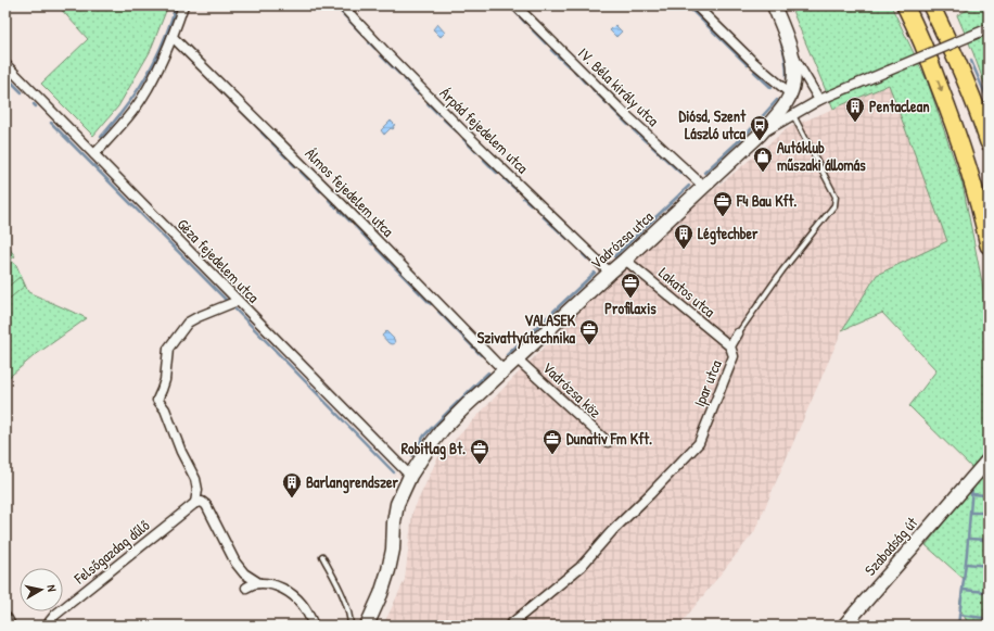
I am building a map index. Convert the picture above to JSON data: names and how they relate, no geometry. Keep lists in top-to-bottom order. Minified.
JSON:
{"streets":{"street":["IV. Béla király utca","Árpád fejedelem utca","Álmos fejedelem utca","Vadrózsa utca","Géza fejedelem utca","Lakatos utca","Ipar utca","Vadrózsa köz","Szabadság út","Felsőgazdag dűlő"]},"crossings":[["IV. Béla király utca","Vadrózsa utca"],["Árpád fejedelem utca","Vadrózsa utca"],["Álmos fejedelem utca","Vadrózsa utca"],["Vadrózsa utca","Géza fejedelem utca"],["Vadrózsa utca","Lakatos utca"],["Vadrózsa utca","Vadrózsa köz"],["Lakatos utca","Ipar utca"]],"places":{"building":["Pentaclean","Légtechber","Barlangrendszer"],"bus stop":["Diósd, Szent László utca"],"shop":["Autóklub műszaki állomás"],"office":["F4 Bau Kft.","Profilaxis","VALASEK Szivattyútechnika","Dunativ Fm Kft.","Robitlag Bt."]},"north":"right"}
